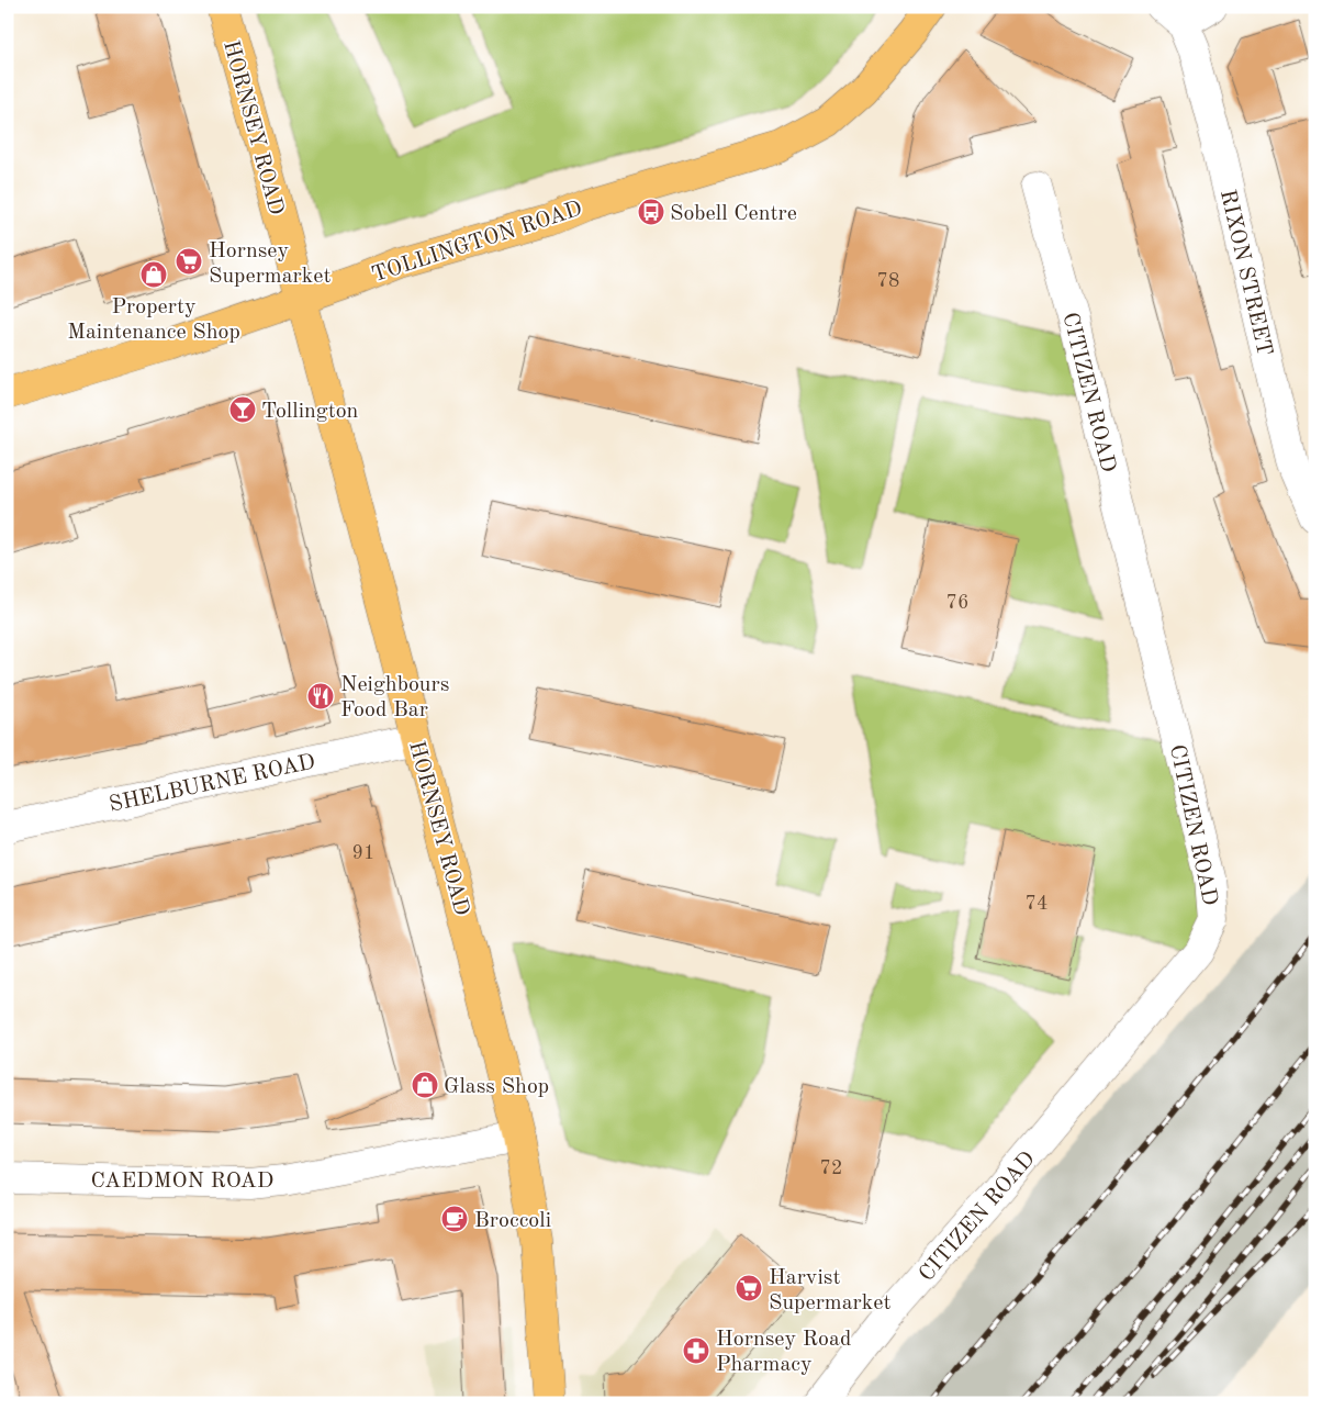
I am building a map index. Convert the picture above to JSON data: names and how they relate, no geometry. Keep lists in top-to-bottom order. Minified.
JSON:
{"streets":{"main road":["HORNSEY ROAD","TOLLINGTON ROAD"],"street":["RIXON STREET","CITIZEN ROAD","SHELBURNE ROAD","CAEDMON ROAD"]},"crossings":[["HORNSEY ROAD","TOLLINGTON ROAD"],["HORNSEY ROAD","SHELBURNE ROAD"],["HORNSEY ROAD","CAEDMON ROAD"]],"places":{"bus stop":["Sobell Centre"],"supermarket":["Hornsey Supermarket","Harvist Supermarket"],"shop":["Property Maintenance Shop","Glass Shop"],"bar":["Tollington"],"restaurant":["Neighbours Food Bar"],"cafe":["Broccoli"],"pharmacy":["Hornsey Road Pharmacy"]},"house_numbers":["78","76","91","74","72"]}
